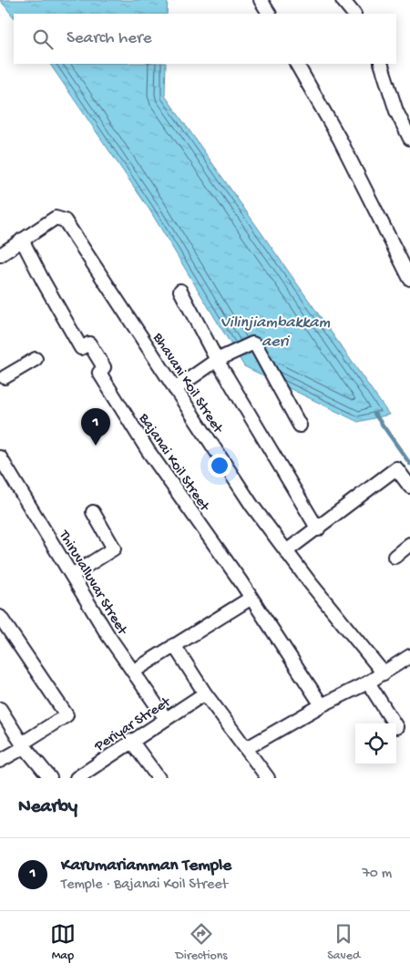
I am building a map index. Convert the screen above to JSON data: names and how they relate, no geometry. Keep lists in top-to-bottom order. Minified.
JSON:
{"streets":{"street":["Bhavani Koil Street","Bajanai Koil Street","Thiruvalluvar Street","Periyar Street"]},"crossings":[["Bhavani Koil Street","Bajanai Koil Street"],["Thiruvalluvar Street","Periyar Street"]],"water":["Vilinjiambakkam aeri"],"page":{"search":"Search here","pins":"1","heading":"Nearby","list":[{"mark":"1","name":"Karumariamman Temple","note":"Temple · Bajanai Koil Street","value":"70 m"}],"nav":["Map","Directions","Saved"]}}
